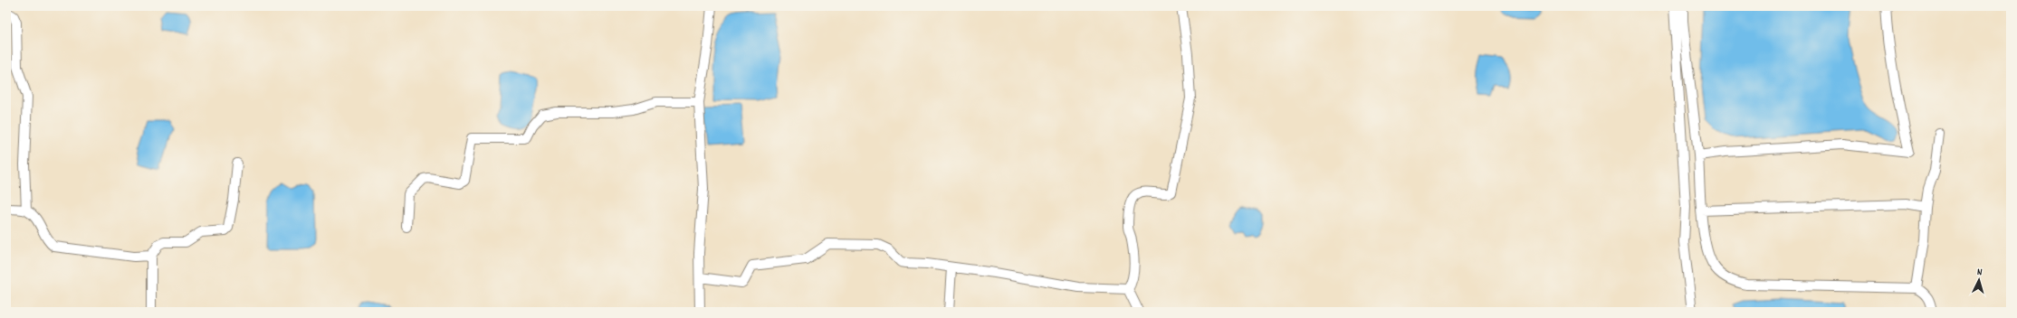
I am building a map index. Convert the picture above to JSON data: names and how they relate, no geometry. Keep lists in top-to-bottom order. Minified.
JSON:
{"north":"top"}
